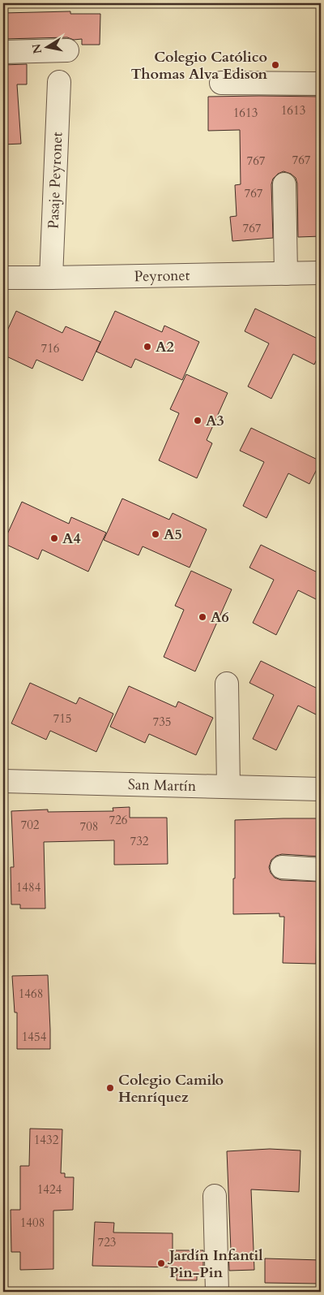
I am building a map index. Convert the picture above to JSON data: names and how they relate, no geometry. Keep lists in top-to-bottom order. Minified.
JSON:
{"streets":{"street":["Pasaje Peyronet","Peyronet","San Martín"]},"crossings":[["Pasaje Peyronet","Peyronet"]],"places":["Colegio Católico Thomas Alva Edison","A2","A3","A5","A4","A6","Colegio Camilo Henríquez","Jardín Infantil Pin-Pin"],"house_numbers":["1613","1613","767","767","767","767","716","715","735","726","702","708","732","1484","1468","1454","1432","1424","1408","723"],"north":"left"}
